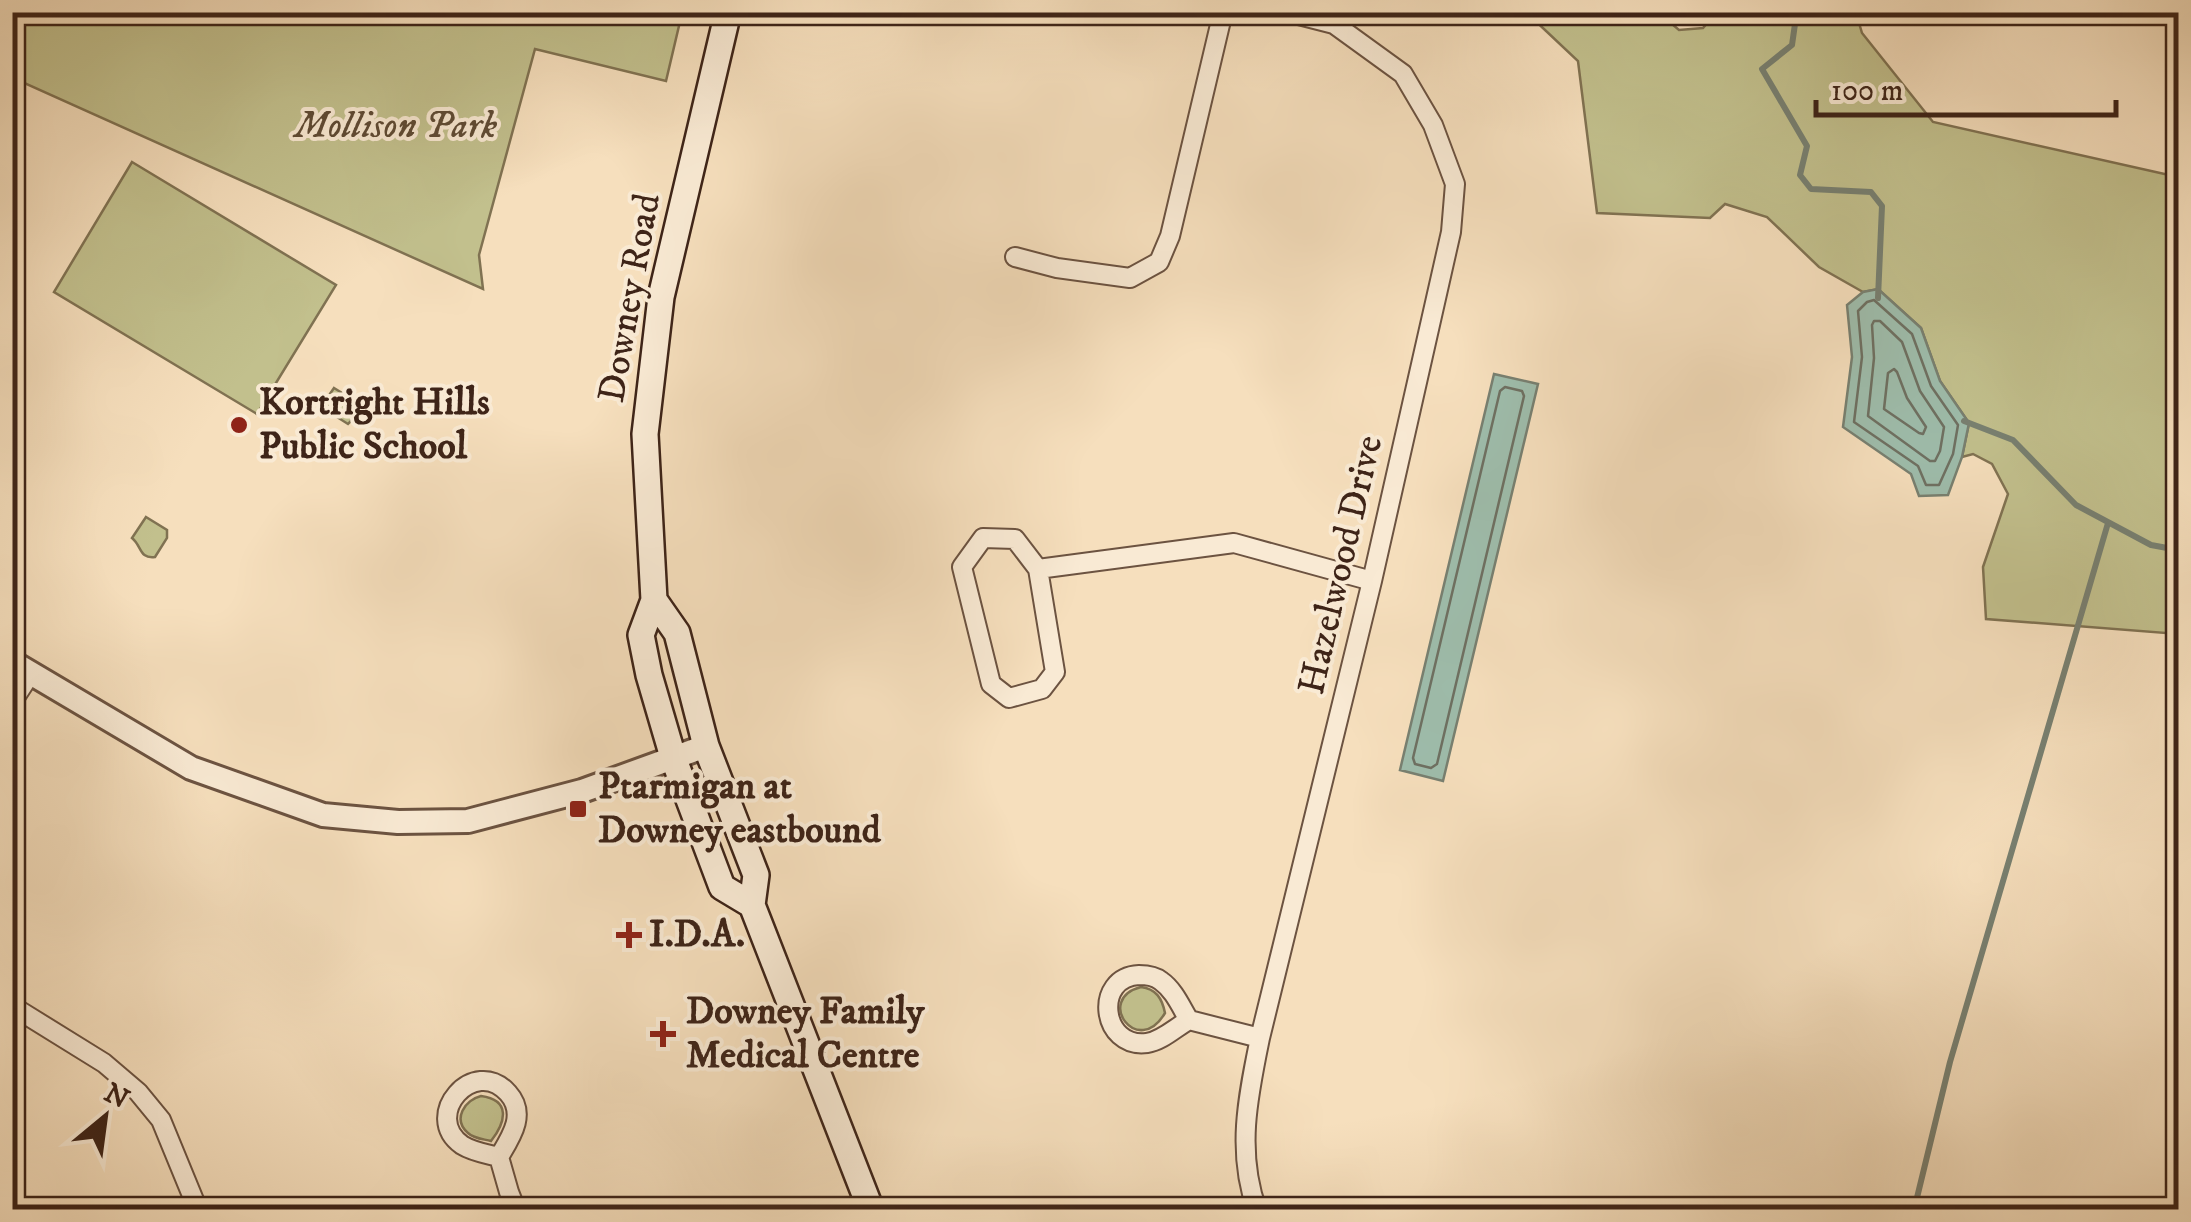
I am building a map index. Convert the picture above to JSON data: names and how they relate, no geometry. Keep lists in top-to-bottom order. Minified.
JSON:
{"streets":{"main road":["Downey Road"],"street":["Hazelwood Drive"]},"parks":["Mollison Park"],"places":{"other":["Kortright Hills Public School"],"transit":["Ptarmigan at Downey eastbound"],"health":["I.D.A.","Downey Family Medical Centre"]},"scale_bar":"100 m","north":"top right"}
